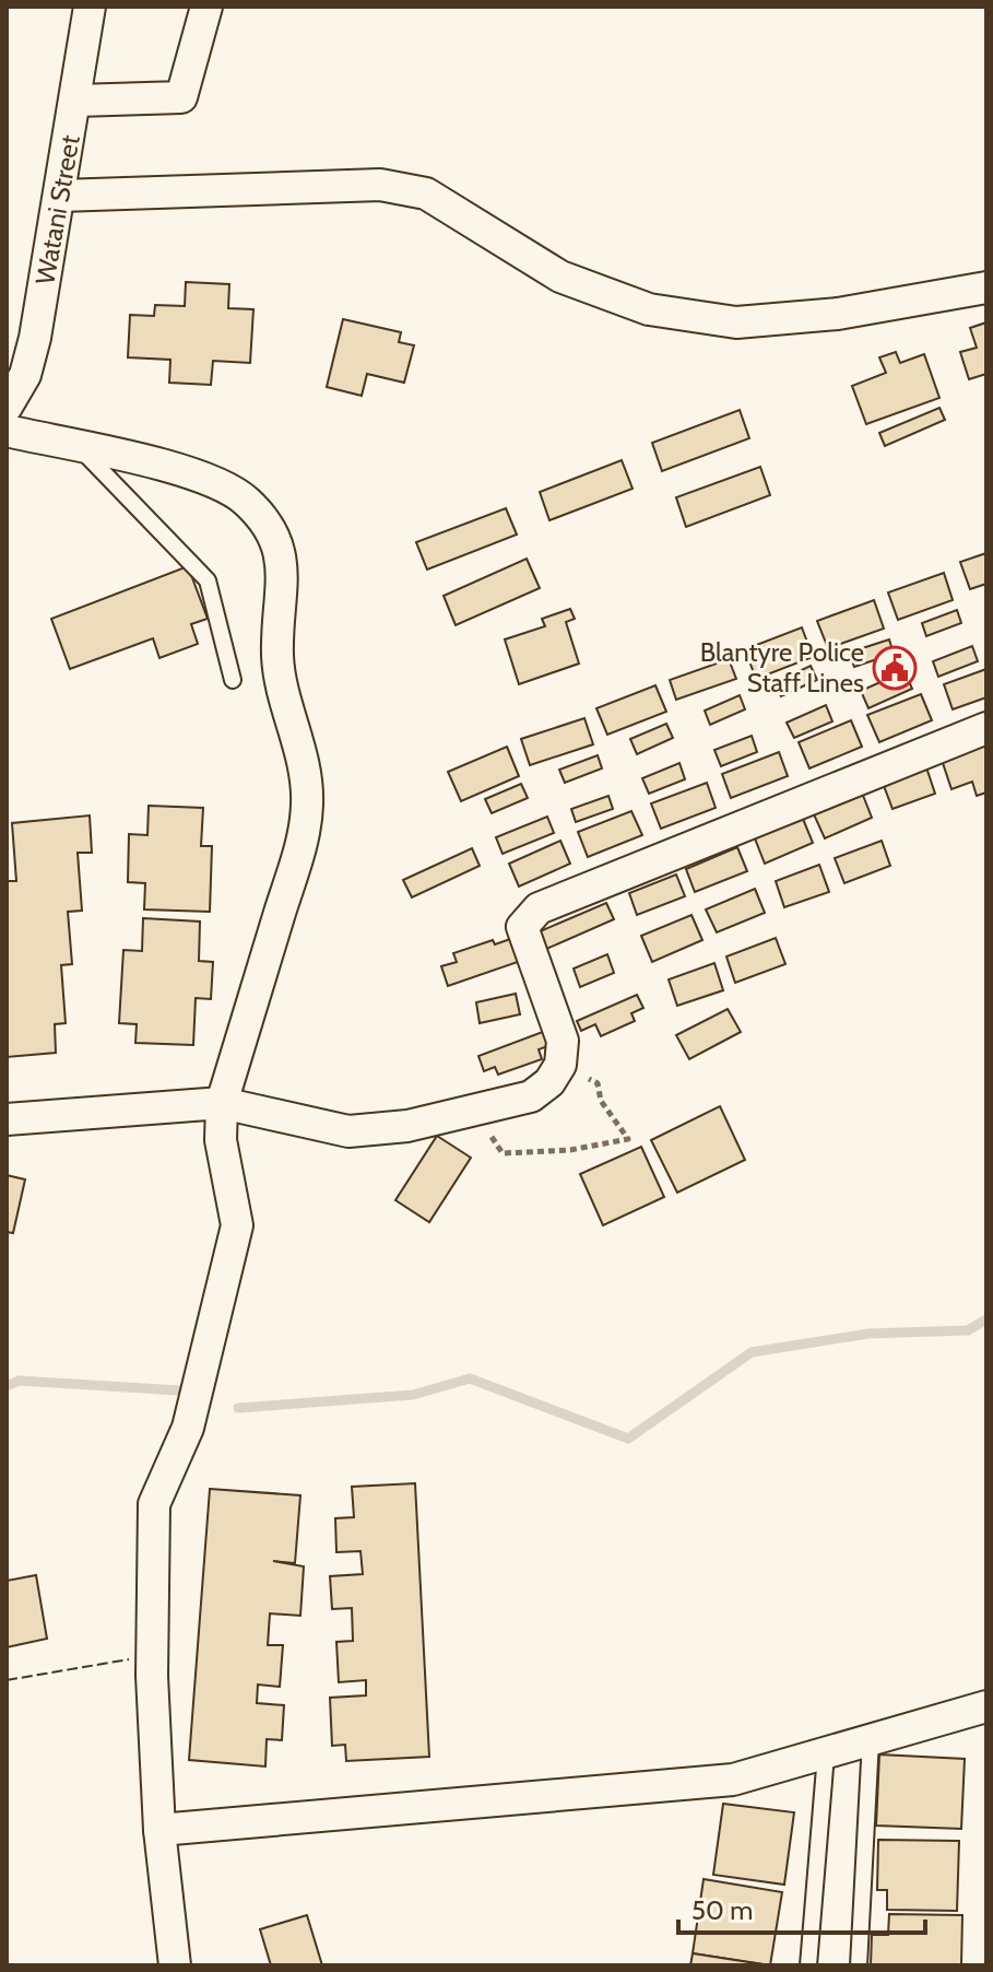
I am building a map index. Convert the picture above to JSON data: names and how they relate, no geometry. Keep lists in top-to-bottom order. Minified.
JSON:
{"streets":{"street":["Watani Street"]},"places":{"public building":["Blantyre Police Staff Lines"]},"scale_bar":"50 m"}
